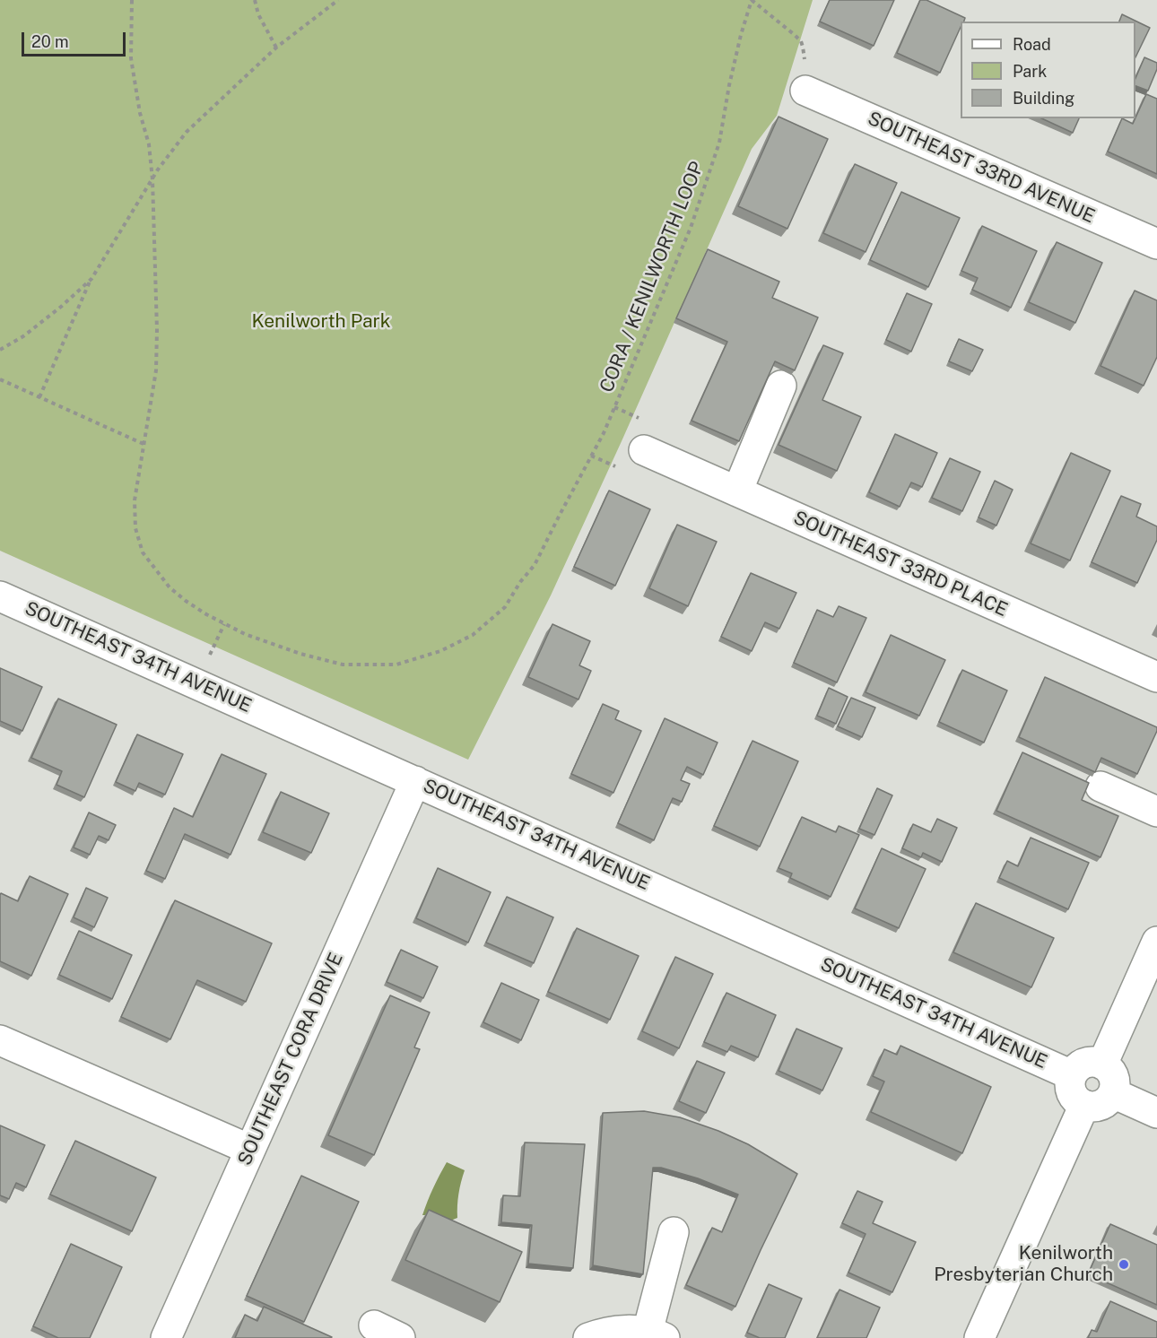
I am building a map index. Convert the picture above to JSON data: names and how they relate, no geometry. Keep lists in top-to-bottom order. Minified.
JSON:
{"streets":{"street":["SOUTHEAST 33RD AVENUE","SOUTHEAST 33RD PLACE","SOUTHEAST 34TH AVENUE","SOUTHEAST CORA DRIVE"],"path":["CORA / KENILWORTH LOOP"]},"crossings":[["SOUTHEAST 34TH AVENUE","SOUTHEAST CORA DRIVE"]],"parks":["Kenilworth Park"],"places":["Kenilworth Presbyterian Church"],"legend":["Road","Park","Building"],"scale_bar":"20 m"}
